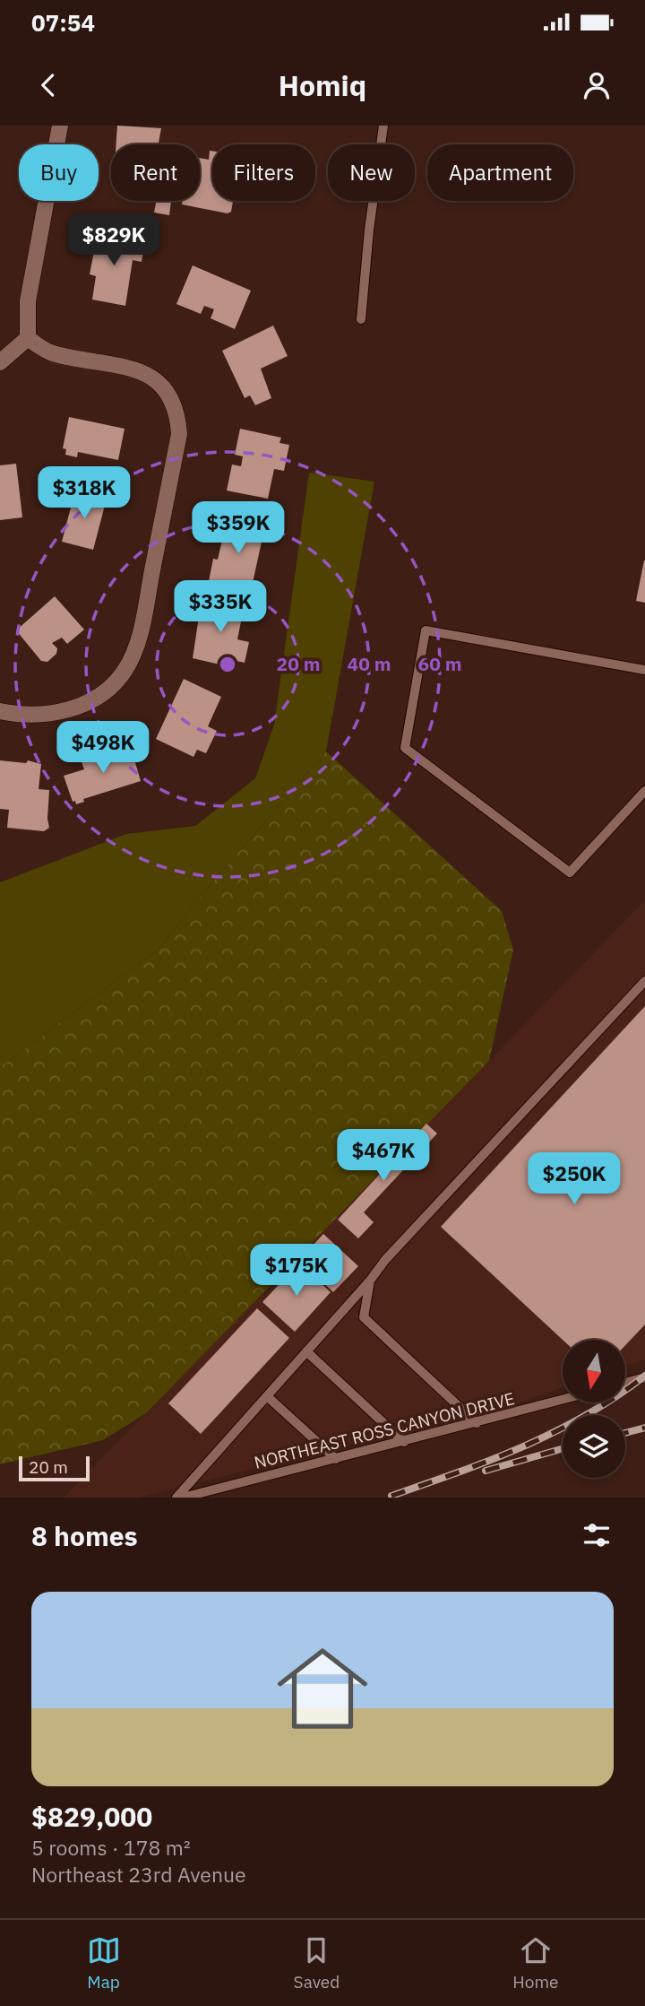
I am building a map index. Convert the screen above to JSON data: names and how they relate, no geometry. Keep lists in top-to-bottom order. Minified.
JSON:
{"streets":{"lane":["NORTHEAST ROSS CANYON DRIVE"]},"scale_bar":"20 m","north":"bottom","page":{"status":"07:54","header":"Homiq","chip":["Buy","Rent","Filters","New","Apartment"],"price":["$829K","$318K","$359K","$335K","$498K","$467K","$250K","$175K"],"scale":"20 m","heading":"8 homes","list":[{"name":"$829,000","note":"5 rooms · 178 m² · Northeast 23rd Avenue"}],"tabs":["Map","Saved","Home"]},"rings":["20 m","40 m","60 m"]}
